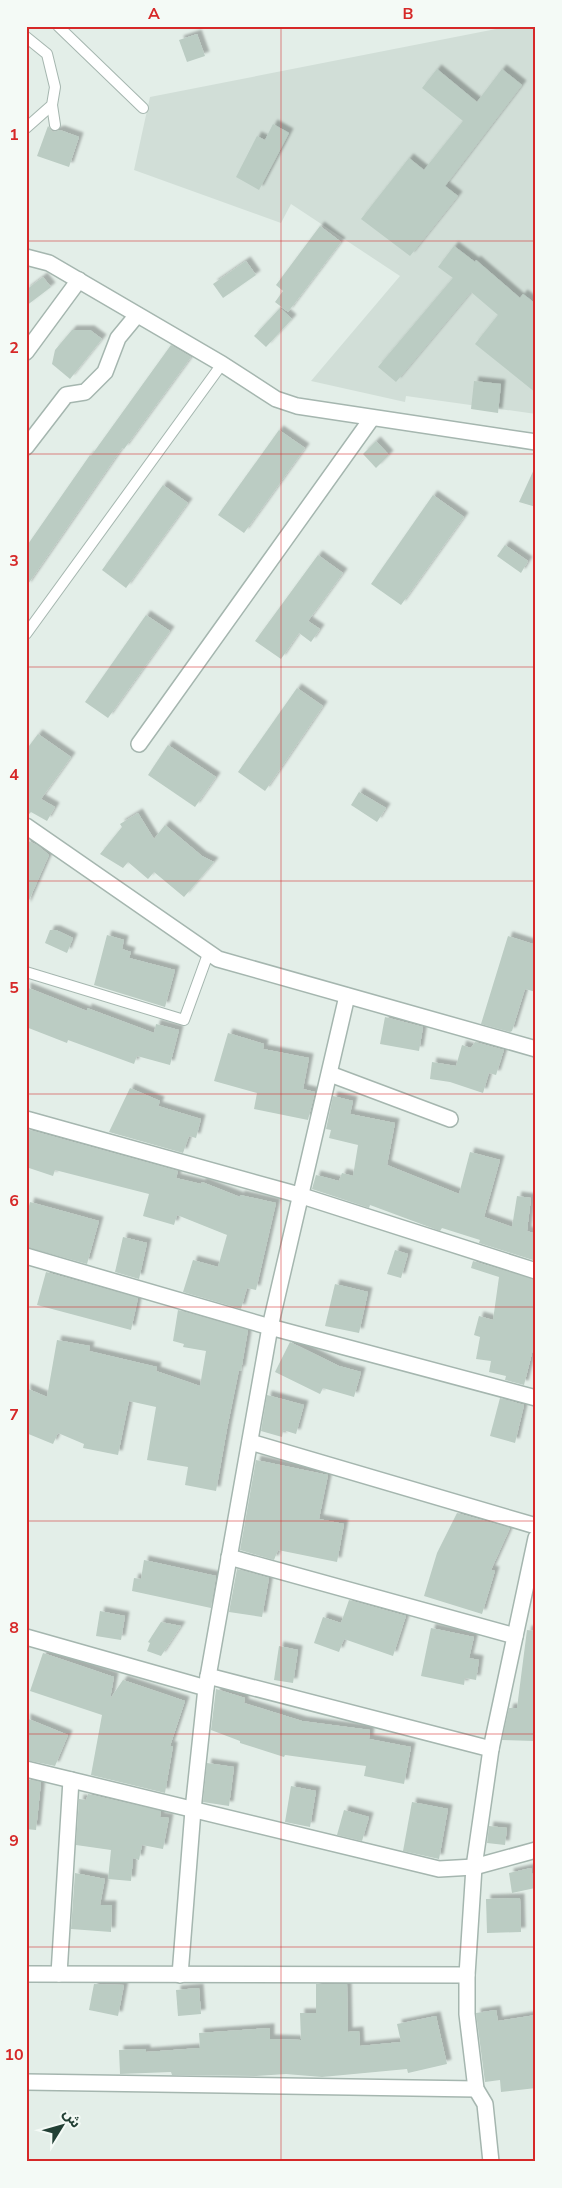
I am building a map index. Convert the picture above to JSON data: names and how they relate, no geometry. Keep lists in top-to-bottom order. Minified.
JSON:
{"north":"top right","grid":{"columns":["A","B"],"rows":["1","2","3","4","5","6","7","8","9","10"]}}
